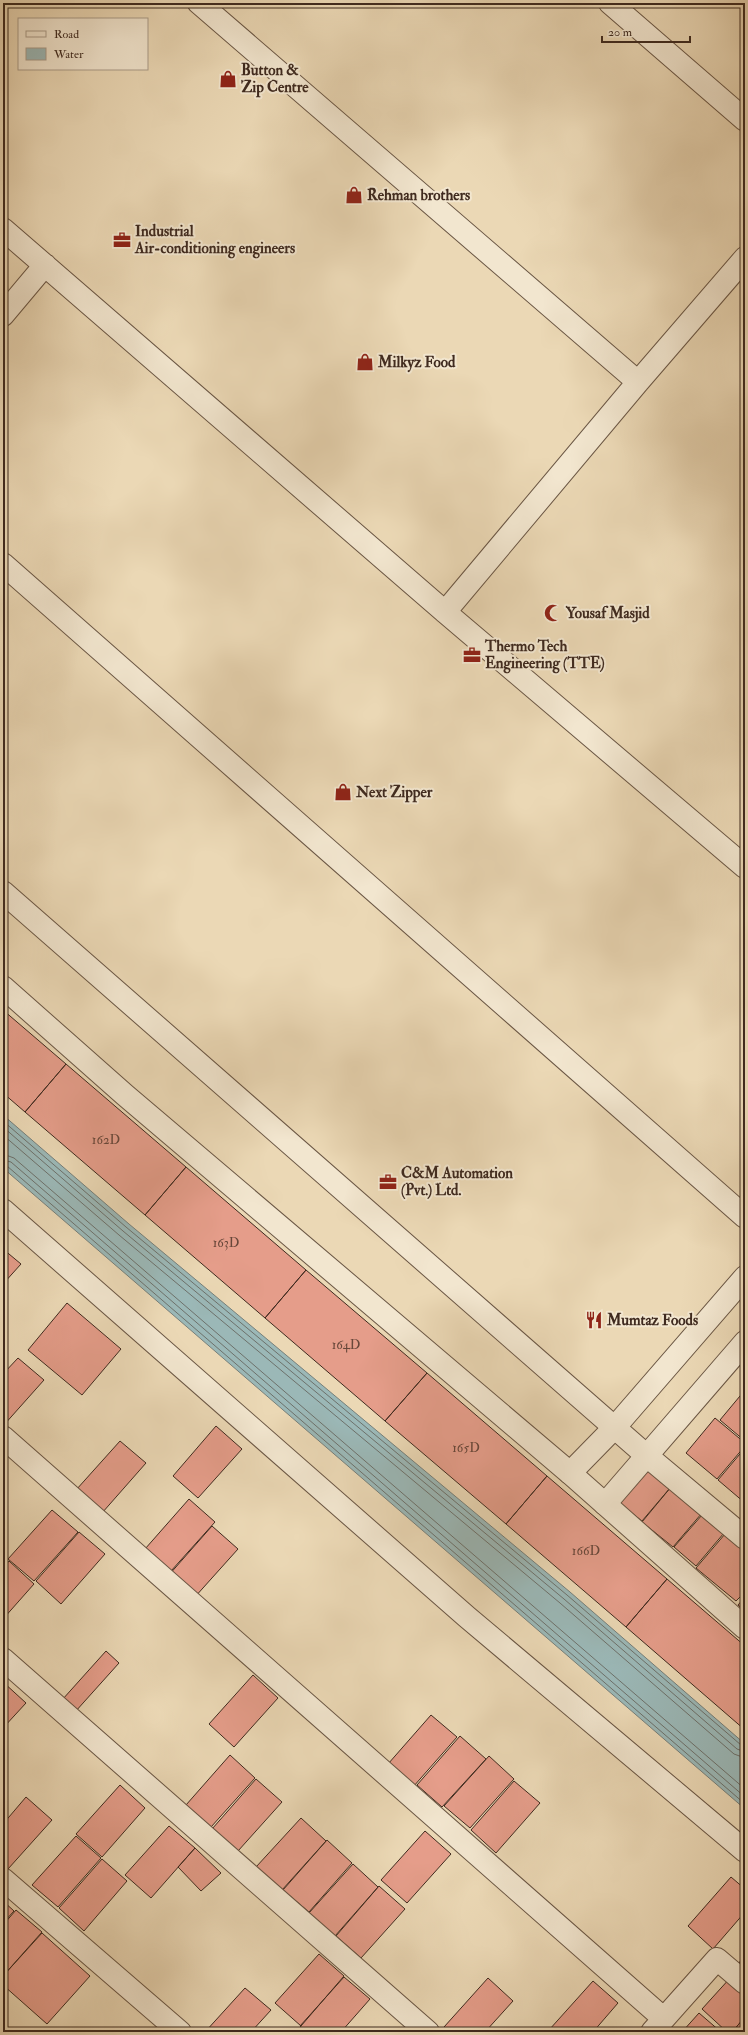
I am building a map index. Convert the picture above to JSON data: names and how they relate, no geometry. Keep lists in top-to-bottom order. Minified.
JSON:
{"places":{"shop":["Button & Zip Centre","Rehman brothers","Milkyz Food","Next Zipper"],"office":["Industrial Air-conditioning engineers","Thermo Tech Engineering (TTE)","C&M Automation (Pvt.) Ltd."],"mosque":["Yousaf Masjid"],"restaurant":["Mumtaz Foods"]},"house_numbers":["162D","163D","164D","165D","166D"],"legend":["Road","Water"],"scale_bar":"20 m"}
